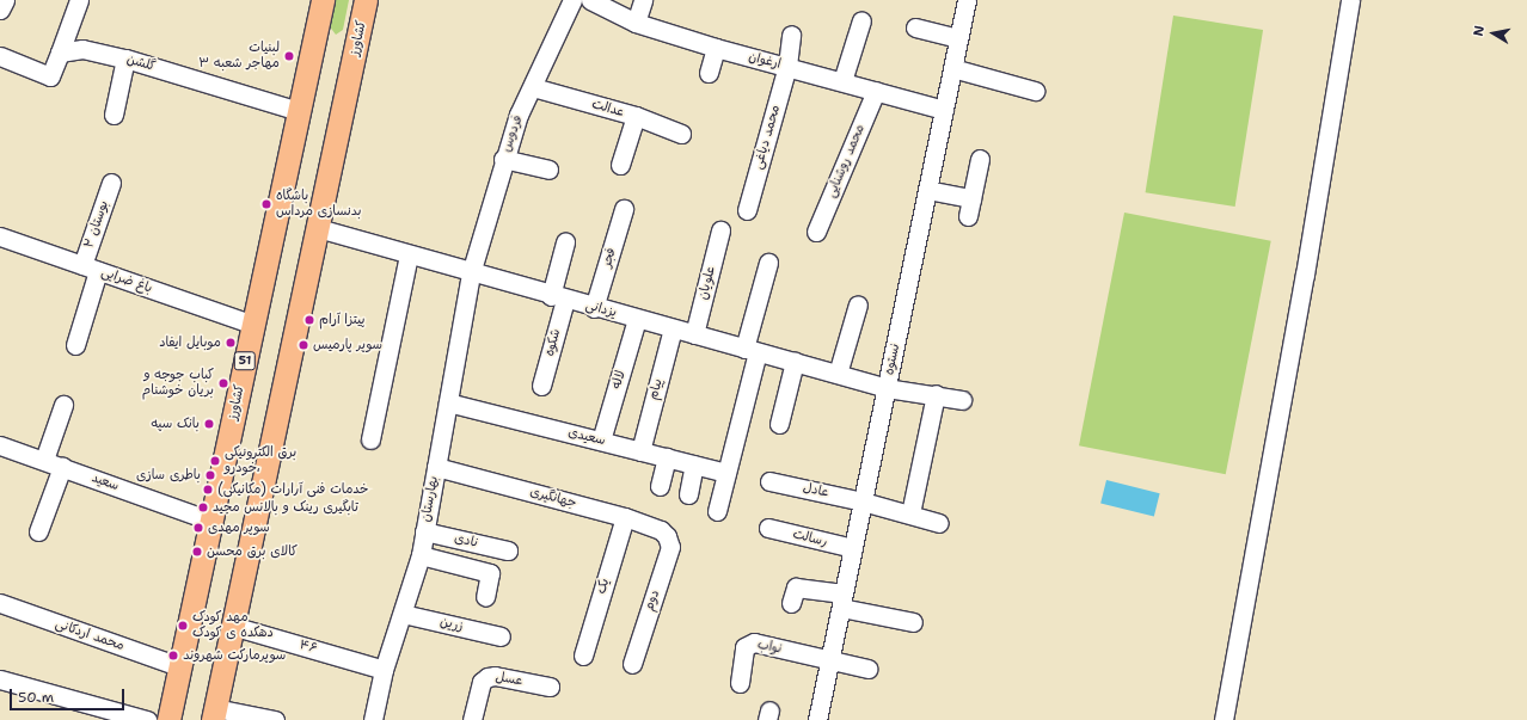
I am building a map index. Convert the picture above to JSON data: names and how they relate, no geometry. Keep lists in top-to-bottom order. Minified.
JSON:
{"streets":{"main road":["کشاورز","51"],"street":["ارغوان","گلشن","عدالت","فردوس","محمد دیاغی","محمد روشنایی","بوستان ۲","فجر","باغ ضرایی","علویان","یزدانی","شکوه","نستوه","لاله","پیام","سعیدی","سعید","عادل","جهانگیری","بهارستان","رسالت","نادی","یک","دوم","زرین","محمد اردکانی","۴۶","نواب","عسل"]},"crossings":[["کشاورز","گلشن"],["کشاورز","باغ ضرایی"],["کشاورز","یزدانی"],["کشاورز","سعید"],["کشاورز","محمد اردکانی"],["کشاورز","۴۶"],["ارغوان","محمد دیاغی"],["ارغوان","محمد روشنایی"],["ارغوان","نستوه"],["عدالت","فردوس"],["فردوس","یزدانی"],["فردوس","بهارستان"],["بوستان ۲","باغ ضرایی"],["فجر","یزدانی"],["علویان","یزدانی"],["یزدانی","شکوه"],["یزدانی","نستوه"],["یزدانی","لاله"],["یزدانی","پیام"],["یزدانی","بهارستان"],["نستوه","عادل"],["نستوه","رسالت"],["نستوه","نواب"],["لاله","سعیدی"],["پیام","سعیدی"],["سعیدی","بهارستان"],["جهانگیری","بهارستان"],["جهانگیری","یک"],["جهانگیری","دوم"],["بهارستان","نادی"],["بهارستان","زرین"],["بهارستان","۴۶"]],"places":["لبنیات مهاجر شعبه ۳","باشگاه بدنسازی مرداس","پیتزا آرام","موبایل ایفاد","سوپر پارمیس","کباب جوجه و بریان خوشنام","بانک سپه","برق الکترونیکی خودرو،","باطری سازی","خدمات فنی آرارات (مکانیکی)","تابگیری رینک و بالانس مجید","سوپر مهدی","کالای برق محسن","مهد کودک دهکده ی کودک","سوپرمارکت شهروند"],"scale_bar":"50 m","north":"left"}
